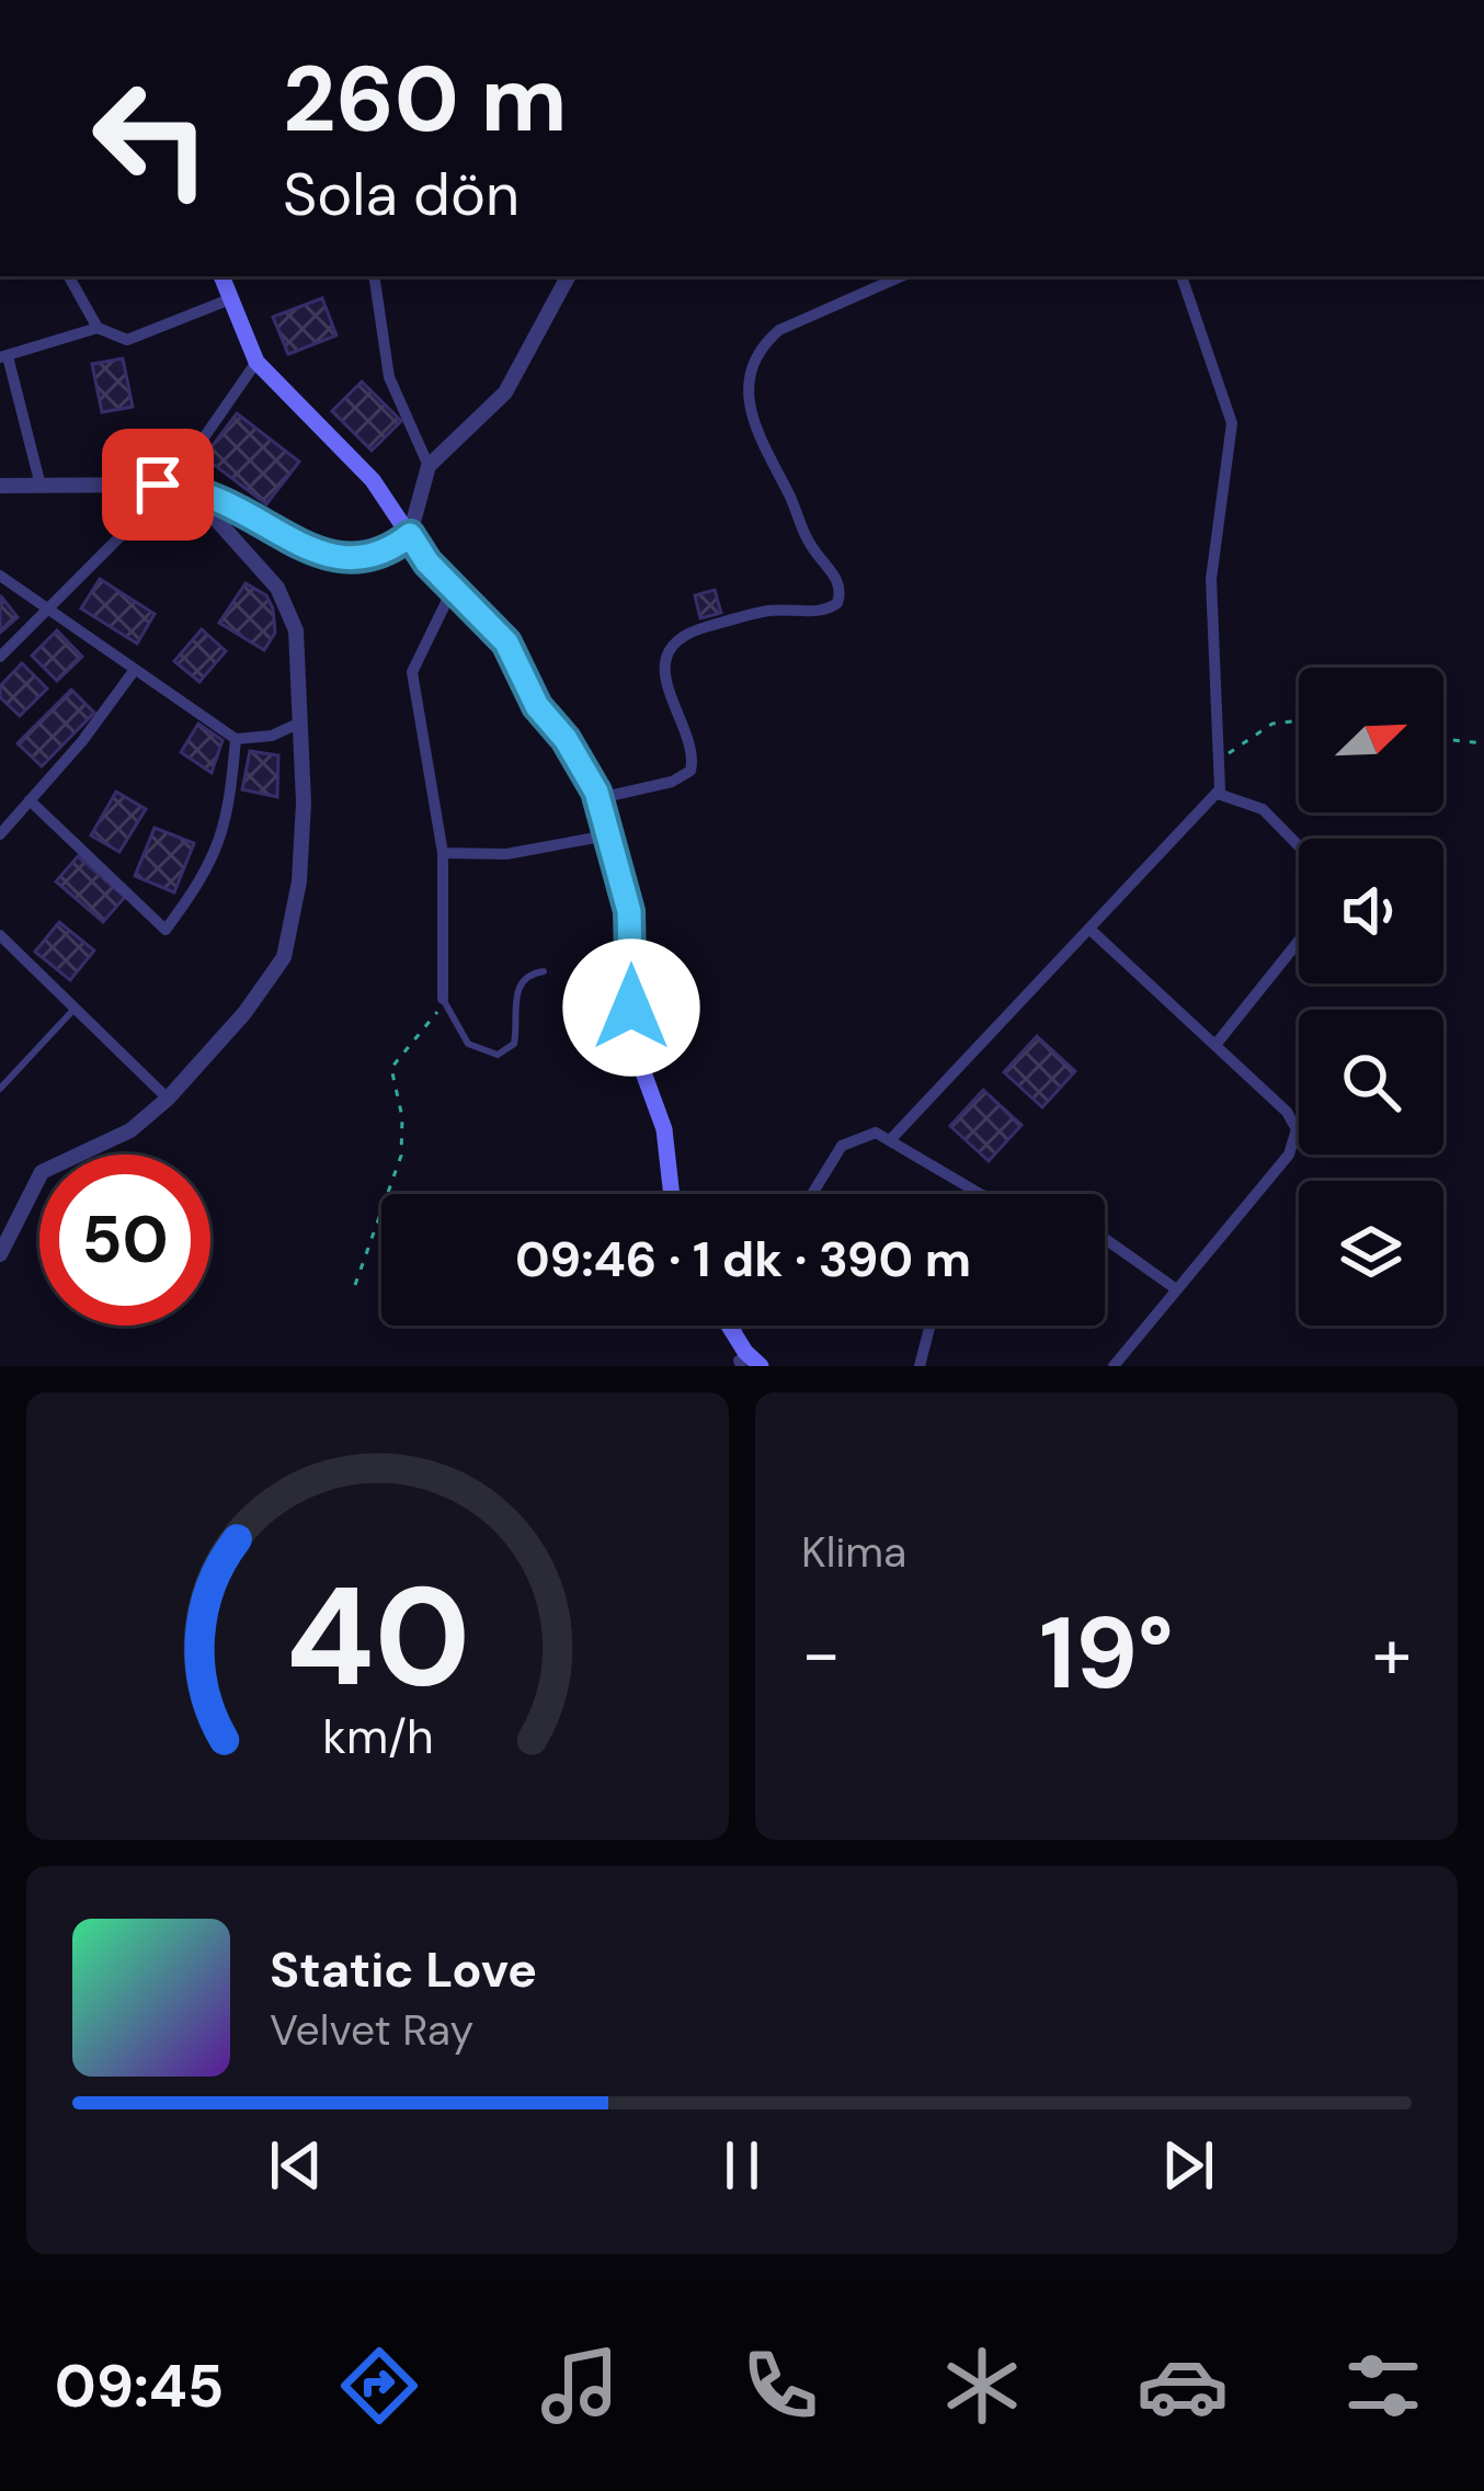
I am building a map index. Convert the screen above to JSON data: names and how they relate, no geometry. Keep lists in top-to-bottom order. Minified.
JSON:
{"north":"top right","page":{"turn":["260 m","Sola dön"],"limit":"50","trip":"09:46 · 1 dk · 390 m","tile":"Klima","heat":["−","19°","+"],"song":["Static Love","Velvet Ray"],"tabs":"09:45","gauge":["40","km/h"]}}
